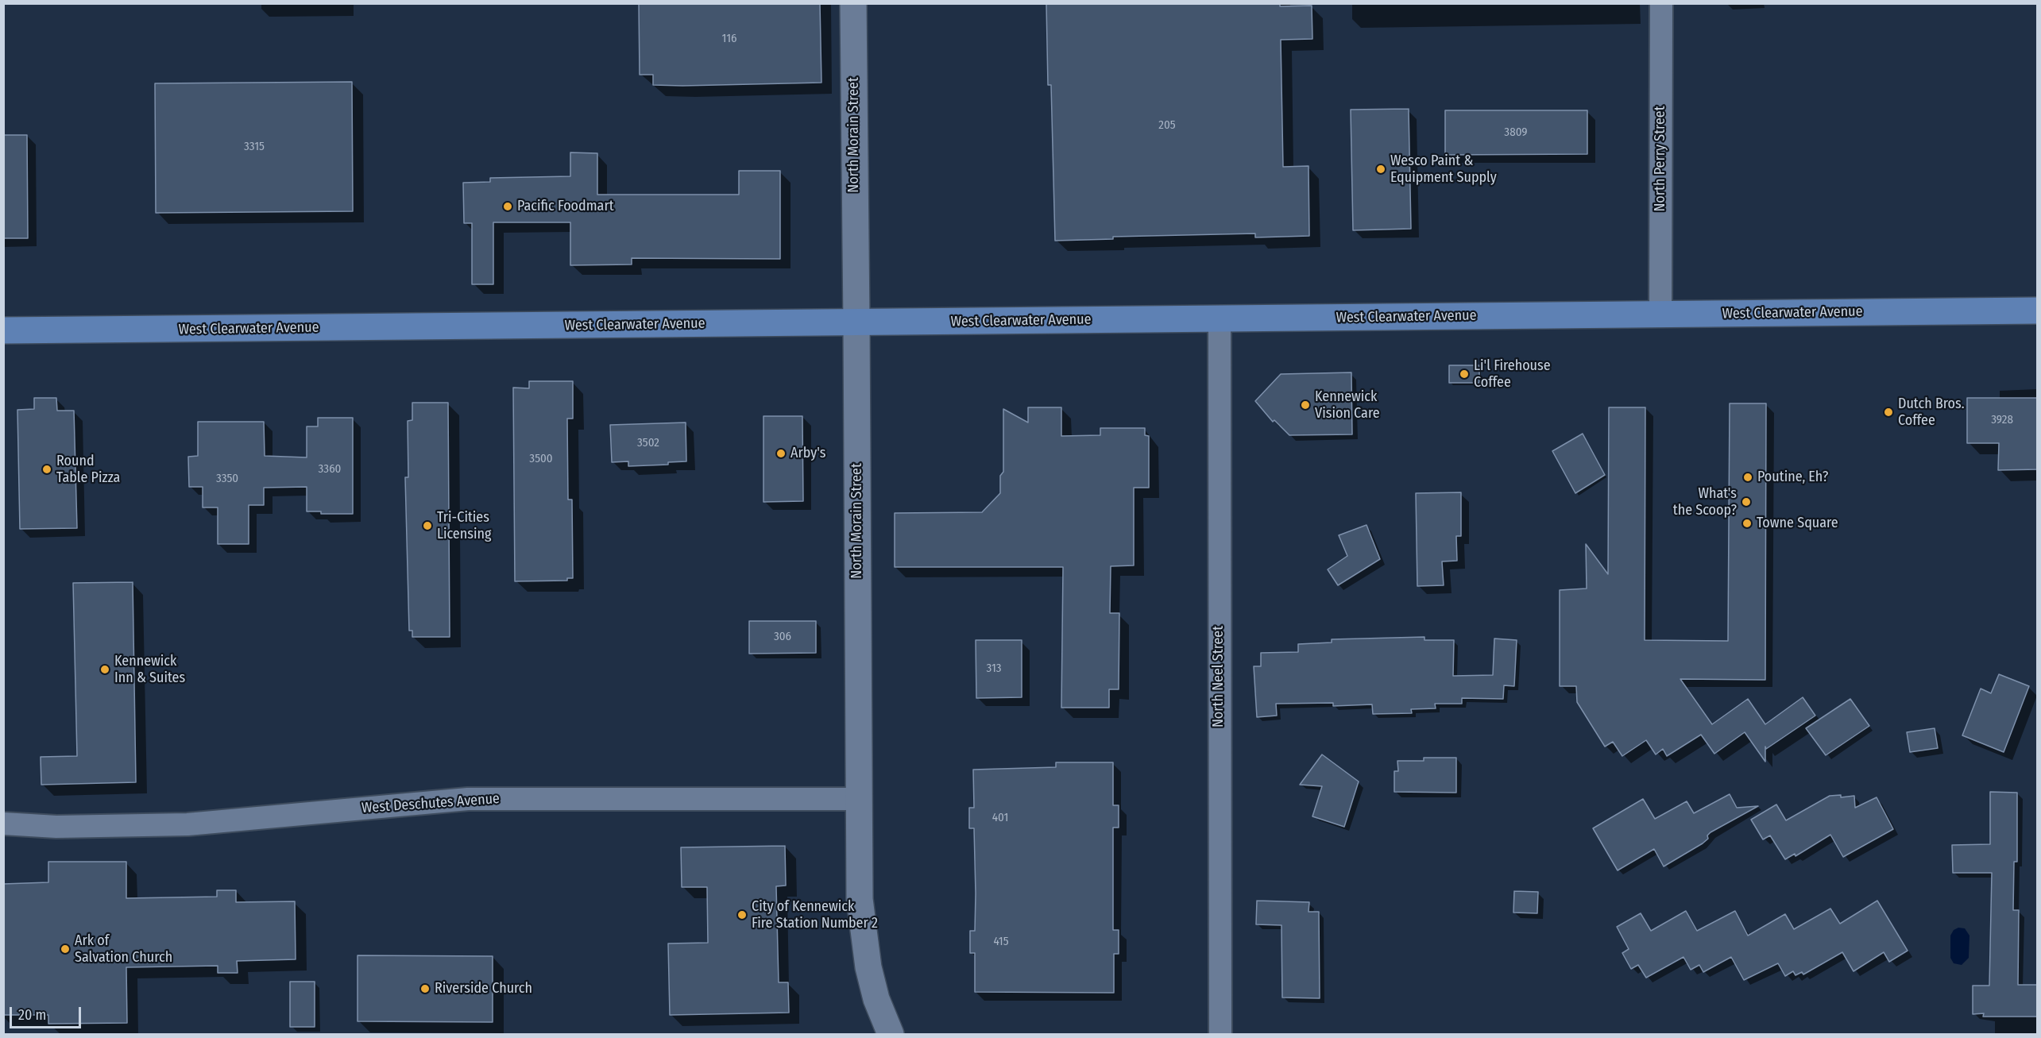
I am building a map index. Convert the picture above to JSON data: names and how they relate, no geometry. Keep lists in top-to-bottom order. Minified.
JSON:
{"streets":{"main road":["West Clearwater Avenue"],"street":["North Morain Street","North Perry Street","North Neel Street","West Deschutes Avenue"]},"crossings":[["North Morain Street","West Clearwater Avenue"],["North Morain Street","West Deschutes Avenue"],["North Perry Street","West Clearwater Avenue"],["West Clearwater Avenue","North Neel Street"]],"places":["Wesco Paint & Equipment Supply","Pacific Foodmart","Li'l Firehouse Coffee","Kennewick Vision Care","Dutch Bros. Coffee","Arby's","Round Table Pizza","Poutine, Eh?","What's the Scoop?","Towne Square","Tri-Cities Licensing","Kennewick Inn & Suites","City of Kennewick Fire Station Number 2","Ark of Salvation Church","Riverside Church"],"house_numbers":["116","205","3809","3315","3928","3502","3500","3360","3350","306","313","401","415"],"scale_bar":"20 m"}
